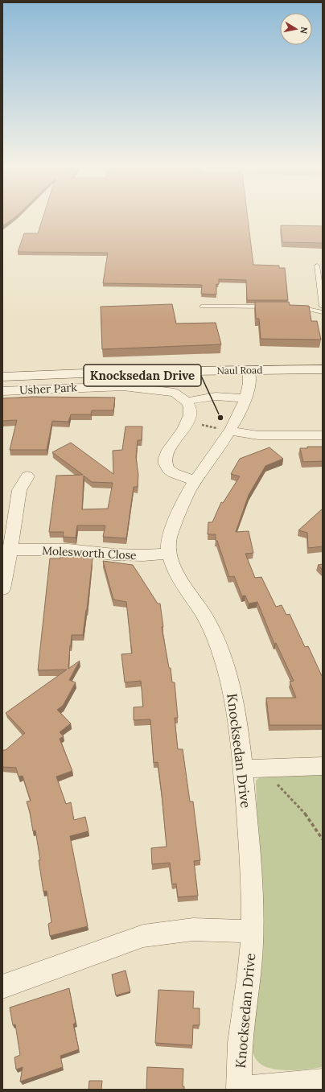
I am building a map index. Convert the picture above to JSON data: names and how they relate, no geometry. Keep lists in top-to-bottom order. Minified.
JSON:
{"streets":{"main road":["Naul Road"],"street":["Usher Park","Molesworth Close","Knocksedan Drive"]},"crossings":[["Naul Road","Knocksedan Drive"],["Molesworth Close","Knocksedan Drive"]],"places":["Knocksedan Drive"],"north":"right"}
